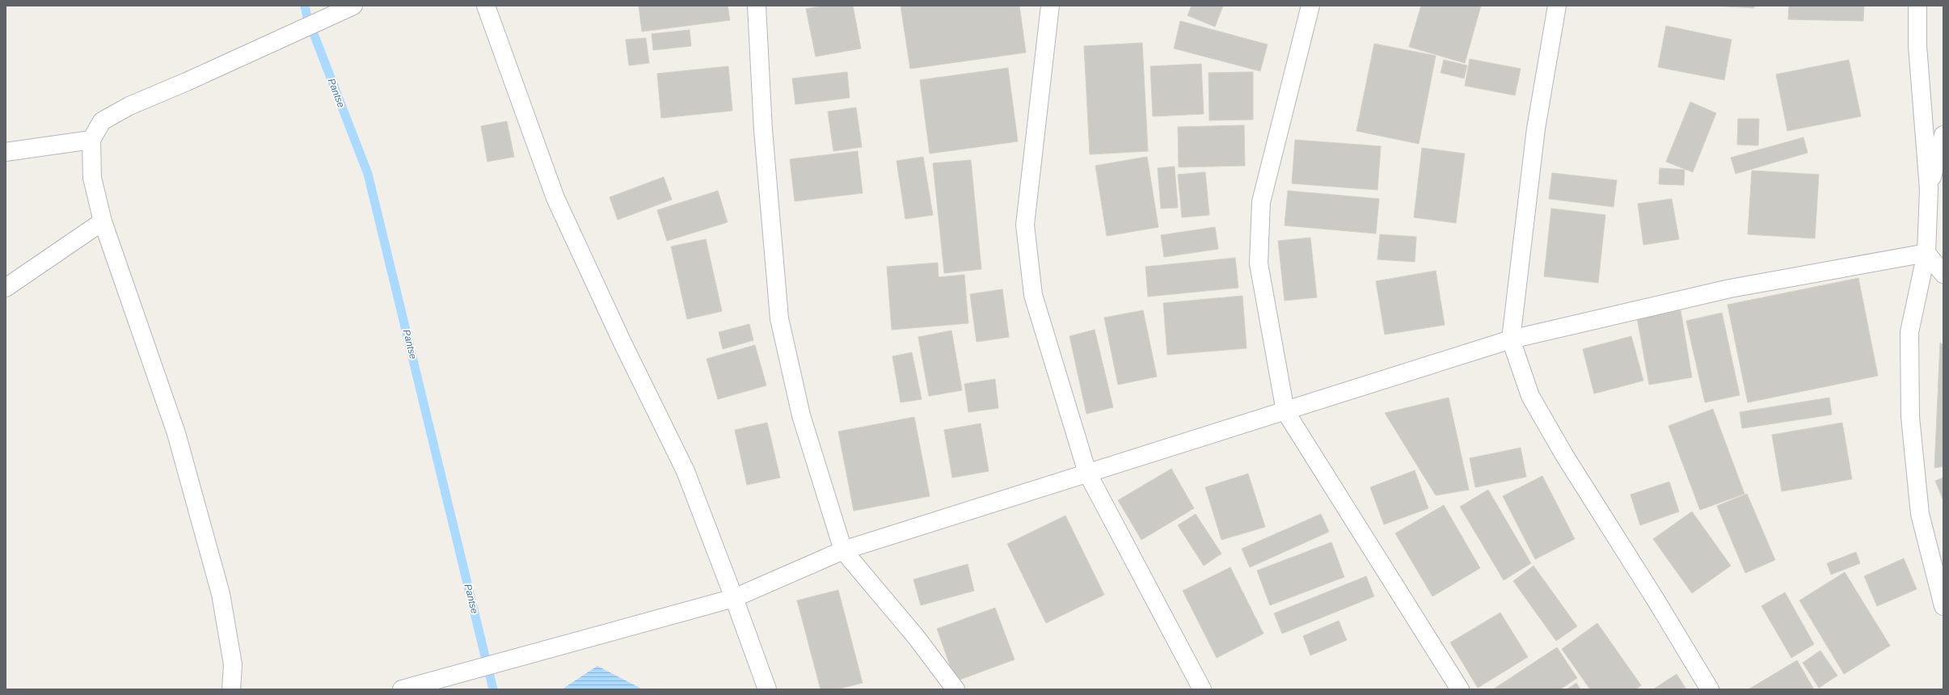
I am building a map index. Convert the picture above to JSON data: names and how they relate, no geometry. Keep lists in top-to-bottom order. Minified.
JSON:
{"water":["Pantse"]}
